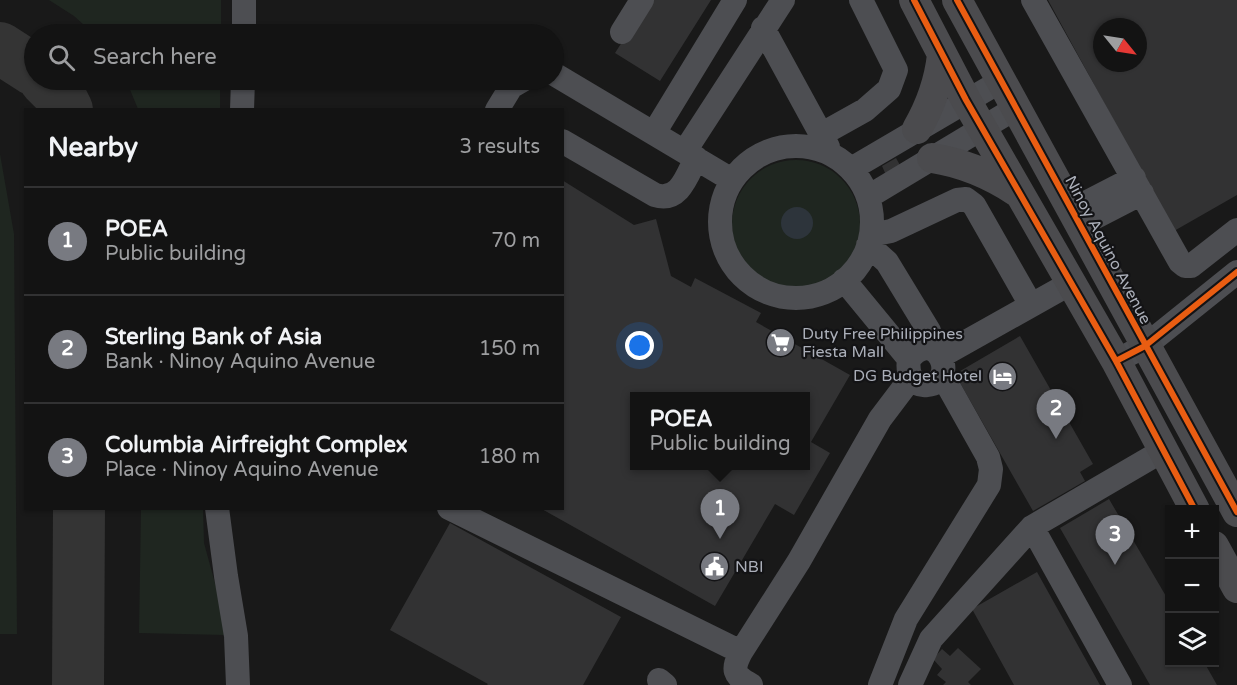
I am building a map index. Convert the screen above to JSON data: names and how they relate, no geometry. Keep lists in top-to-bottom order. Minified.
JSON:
{"streets":{"main road":["Ninoy Aquino Avenue"]},"places":{"supermarket":["Duty Free Philippines Fiesta Mall"],"hotel":["DG Budget Hotel"],"public building":["NBI"]},"north":"bottom right","page":{"search":"Search here","heading":["Nearby","3 results"],"list":[{"mark":"1","name":"POEA","note":"Public building","value":"70 m"},{"mark":"2","name":"Sterling Bank of Asia","note":"Bank · Ninoy Aquino Avenue","value":"150 m"},{"mark":"3","name":"Columbia Airfreight Complex","note":"Place · Ninoy Aquino Avenue","value":"180 m"}],"pins":["2","1","3"],"popup":["POEA","Public building"],"map_buttons":["+","−"]}}
